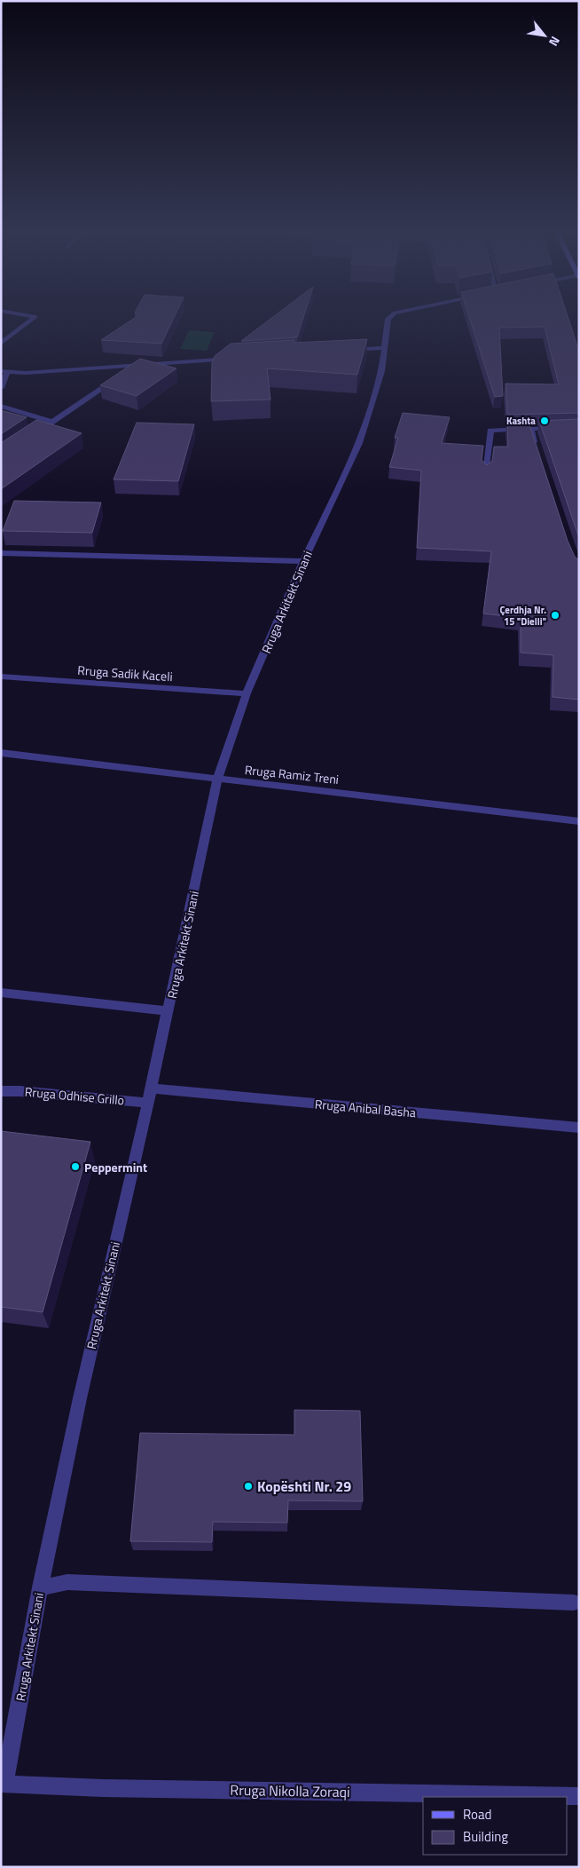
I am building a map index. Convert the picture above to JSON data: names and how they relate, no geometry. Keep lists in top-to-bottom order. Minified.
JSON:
{"streets":{"street":["Rruga Arkitekt Sinani","Rruga Sadik Kaceli","Rruga Ramiz Treni","Rruga Odhise Grillo","Rruga Anibal Basha","Rruga Nikolla Zoraqi"]},"crossings":[["Rruga Arkitekt Sinani","Rruga Sadik Kaceli"],["Rruga Arkitekt Sinani","Rruga Ramiz Treni"],["Rruga Arkitekt Sinani","Rruga Odhise Grillo"],["Rruga Arkitekt Sinani","Rruga Anibal Basha"],["Rruga Arkitekt Sinani","Rruga Nikolla Zoraqi"]],"places":["Kashta","Çerdhja Nr. 15 \"Dielli\"","Peppermint","Kopështi Nr. 29"],"legend":["Road","Building"],"north":"bottom right"}
